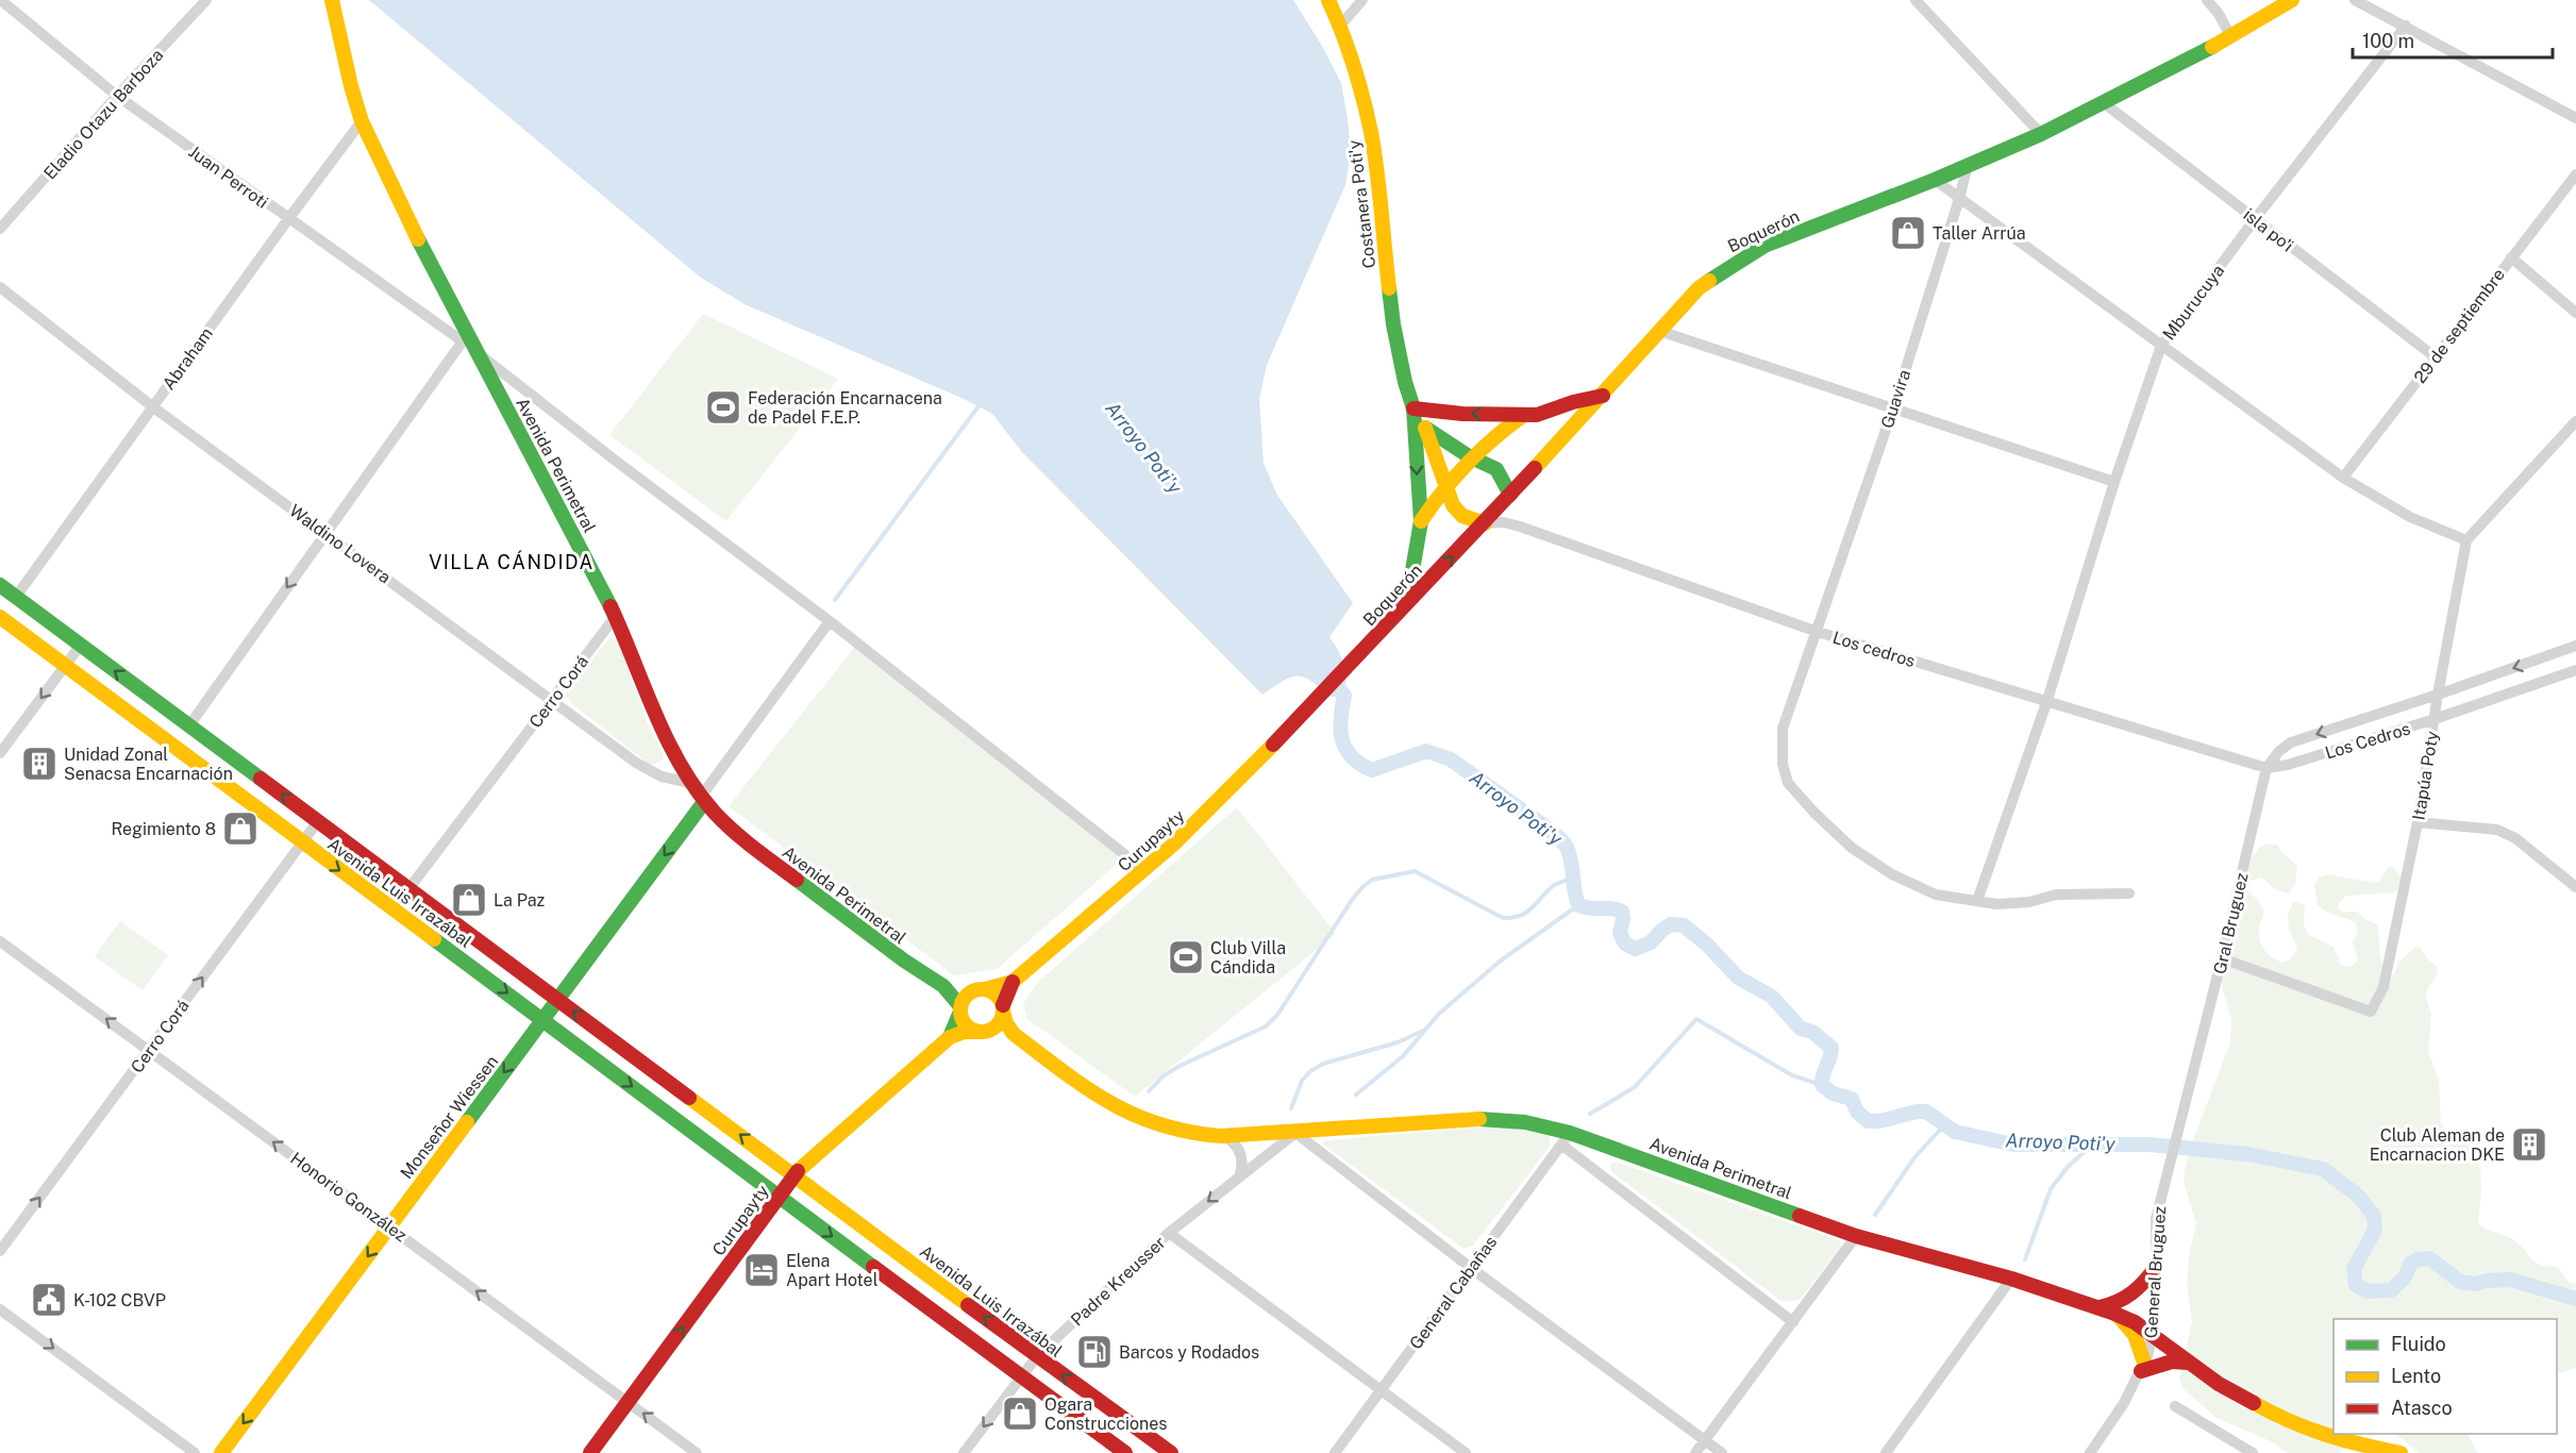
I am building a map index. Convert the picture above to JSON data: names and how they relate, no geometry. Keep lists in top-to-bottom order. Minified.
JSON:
{"streets":{"main road":["Costanera Poti'y","Boquerón","Avenida Perimetral","Curupayty","Avenida Luis Irrazábal","Monseñor Wiessen"],"street":["Eladio Otazu Barboza","Juan Perroti","isla po'i","Mburucuya","29 de septiembre","Abraham","Guavira","Waldino Lovera","Los cedros","Cerro Corá","Los Cedros","Itapúa Poty","Gral Bruguez","Honorio González","General Bruguez","Padre Kreusser","General Cabañas"]},"crossings":[["Eladio Otazu Barboza","Juan Perroti"],["Juan Perroti","Abraham"],["Juan Perroti","Avenida Perimetral"],["Costanera Poti'y","Boquerón"],["isla po'i","Boquerón"],["isla po'i","Mburucuya"],["isla po'i","29 de septiembre"],["Boquerón","Guavira"],["Boquerón","Los cedros"],["Boquerón","Curupayty"],["Mburucuya","Guavira"],["Mburucuya","Los cedros"],["Abraham","Avenida Perimetral"],["Abraham","Waldino Lovera"],["Abraham","Avenida Luis Irrazábal"],["Guavira","Los cedros"],["Avenida Perimetral","Waldino Lovera"],["Avenida Perimetral","Cerro Corá"],["Avenida Perimetral","Curupayty"],["Avenida Perimetral","Monseñor Wiessen"],["Avenida Perimetral","General Bruguez"],["Avenida Perimetral","Padre Kreusser"],["Avenida Perimetral","General Cabañas"],["Waldino Lovera","Cerro Corá"],["Los cedros","Los Cedros"],["Los cedros","Gral Bruguez"],["Cerro Corá","Avenida Luis Irrazábal"],["Cerro Corá","Honorio González"],["Los Cedros","Itapúa Poty"],["Los Cedros","Gral Bruguez"],["Itapúa Poty","Gral Bruguez"],["Curupayty","Avenida Luis Irrazábal"],["Curupayty","Honorio González"],["Avenida Luis Irrazábal","Monseñor Wiessen"],["Avenida Luis Irrazábal","Padre Kreusser"],["Gral Bruguez","General Bruguez"],["Monseñor Wiessen","Honorio González"]],"one_way":["Cerro Corá","Monseñor Wiessen","Honorio González","Padre Kreusser"],"districts":["VILLA CÁNDIDA"],"water":["Arroyo Poti'y"],"places":{"shop":["Taller Arrúa","Regimiento 8","La Paz","Ogara Construcciones"],"sports":["Federación Encarnacena de Padel F.E.P.","Club Villa Cándida"],"building":["Unidad Zonal Senacsa Encarnación","Club Aleman de Encarnacion DKE"],"hotel":["Elena Apart Hotel"],"public building":["K-102 CBVP"],"fuel station":["Barcos y Rodados"]},"legend":["Fluido","Lento","Atasco"],"scale_bar":"100 m"}
